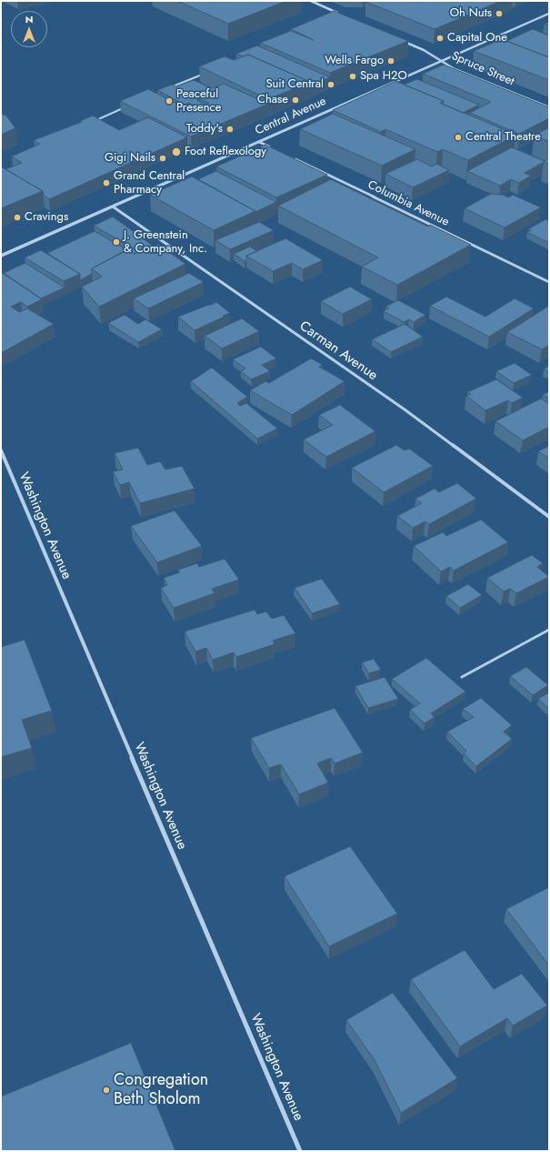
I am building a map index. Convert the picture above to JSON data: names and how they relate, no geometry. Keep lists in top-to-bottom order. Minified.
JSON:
{"streets":{"street":["Spruce Street","Central Avenue","Columbia Avenue","Carman Avenue","Washington Avenue"]},"crossings":[["Spruce Street","Central Avenue"],["Central Avenue","Carman Avenue"]],"places":["Oh Nuts","Capital One","Wells Fargo","Spa H2O","Suit Central","Chase","Peaceful Presence","Toddy's","Central Theatre","Foot Reflexology","Gigi Nails","Grand Central Pharmacy","Cravings","J. Greenstein & Company, Inc.","Congregation Beth Sholom"],"north":"top"}
